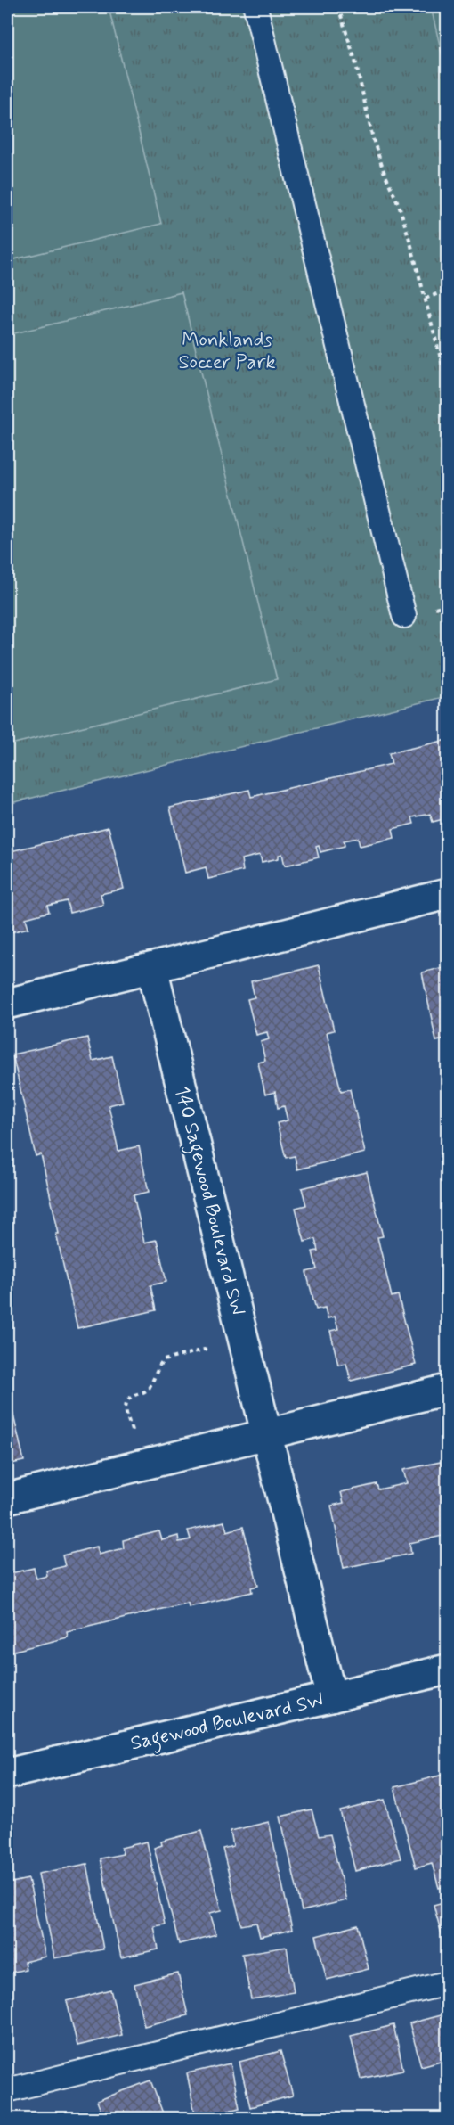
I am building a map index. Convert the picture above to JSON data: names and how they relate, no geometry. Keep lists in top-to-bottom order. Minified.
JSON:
{"streets":{"street":["140 Sagewood Boulevard SW","Sagewood Boulevard SW"]},"crossings":[["140 Sagewood Boulevard SW","Sagewood Boulevard SW"]],"parks":["Monklands Soccer Park"]}
